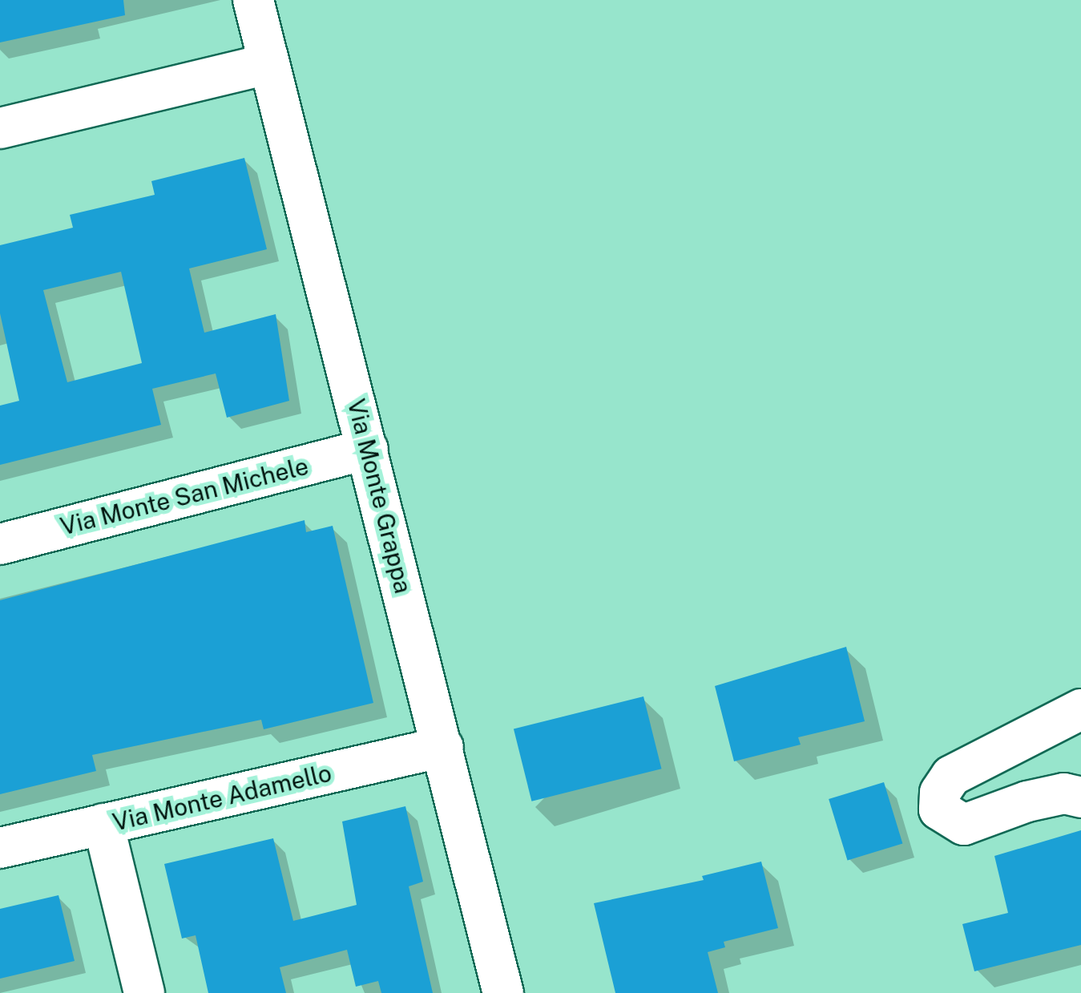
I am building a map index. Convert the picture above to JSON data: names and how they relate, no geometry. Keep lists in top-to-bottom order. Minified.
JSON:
{"streets":{"street":["Via Monte San Michele","Via Monte Grappa","Via Monte Adamello"]},"crossings":[["Via Monte San Michele","Via Monte Grappa"],["Via Monte Grappa","Via Monte Adamello"]]}
